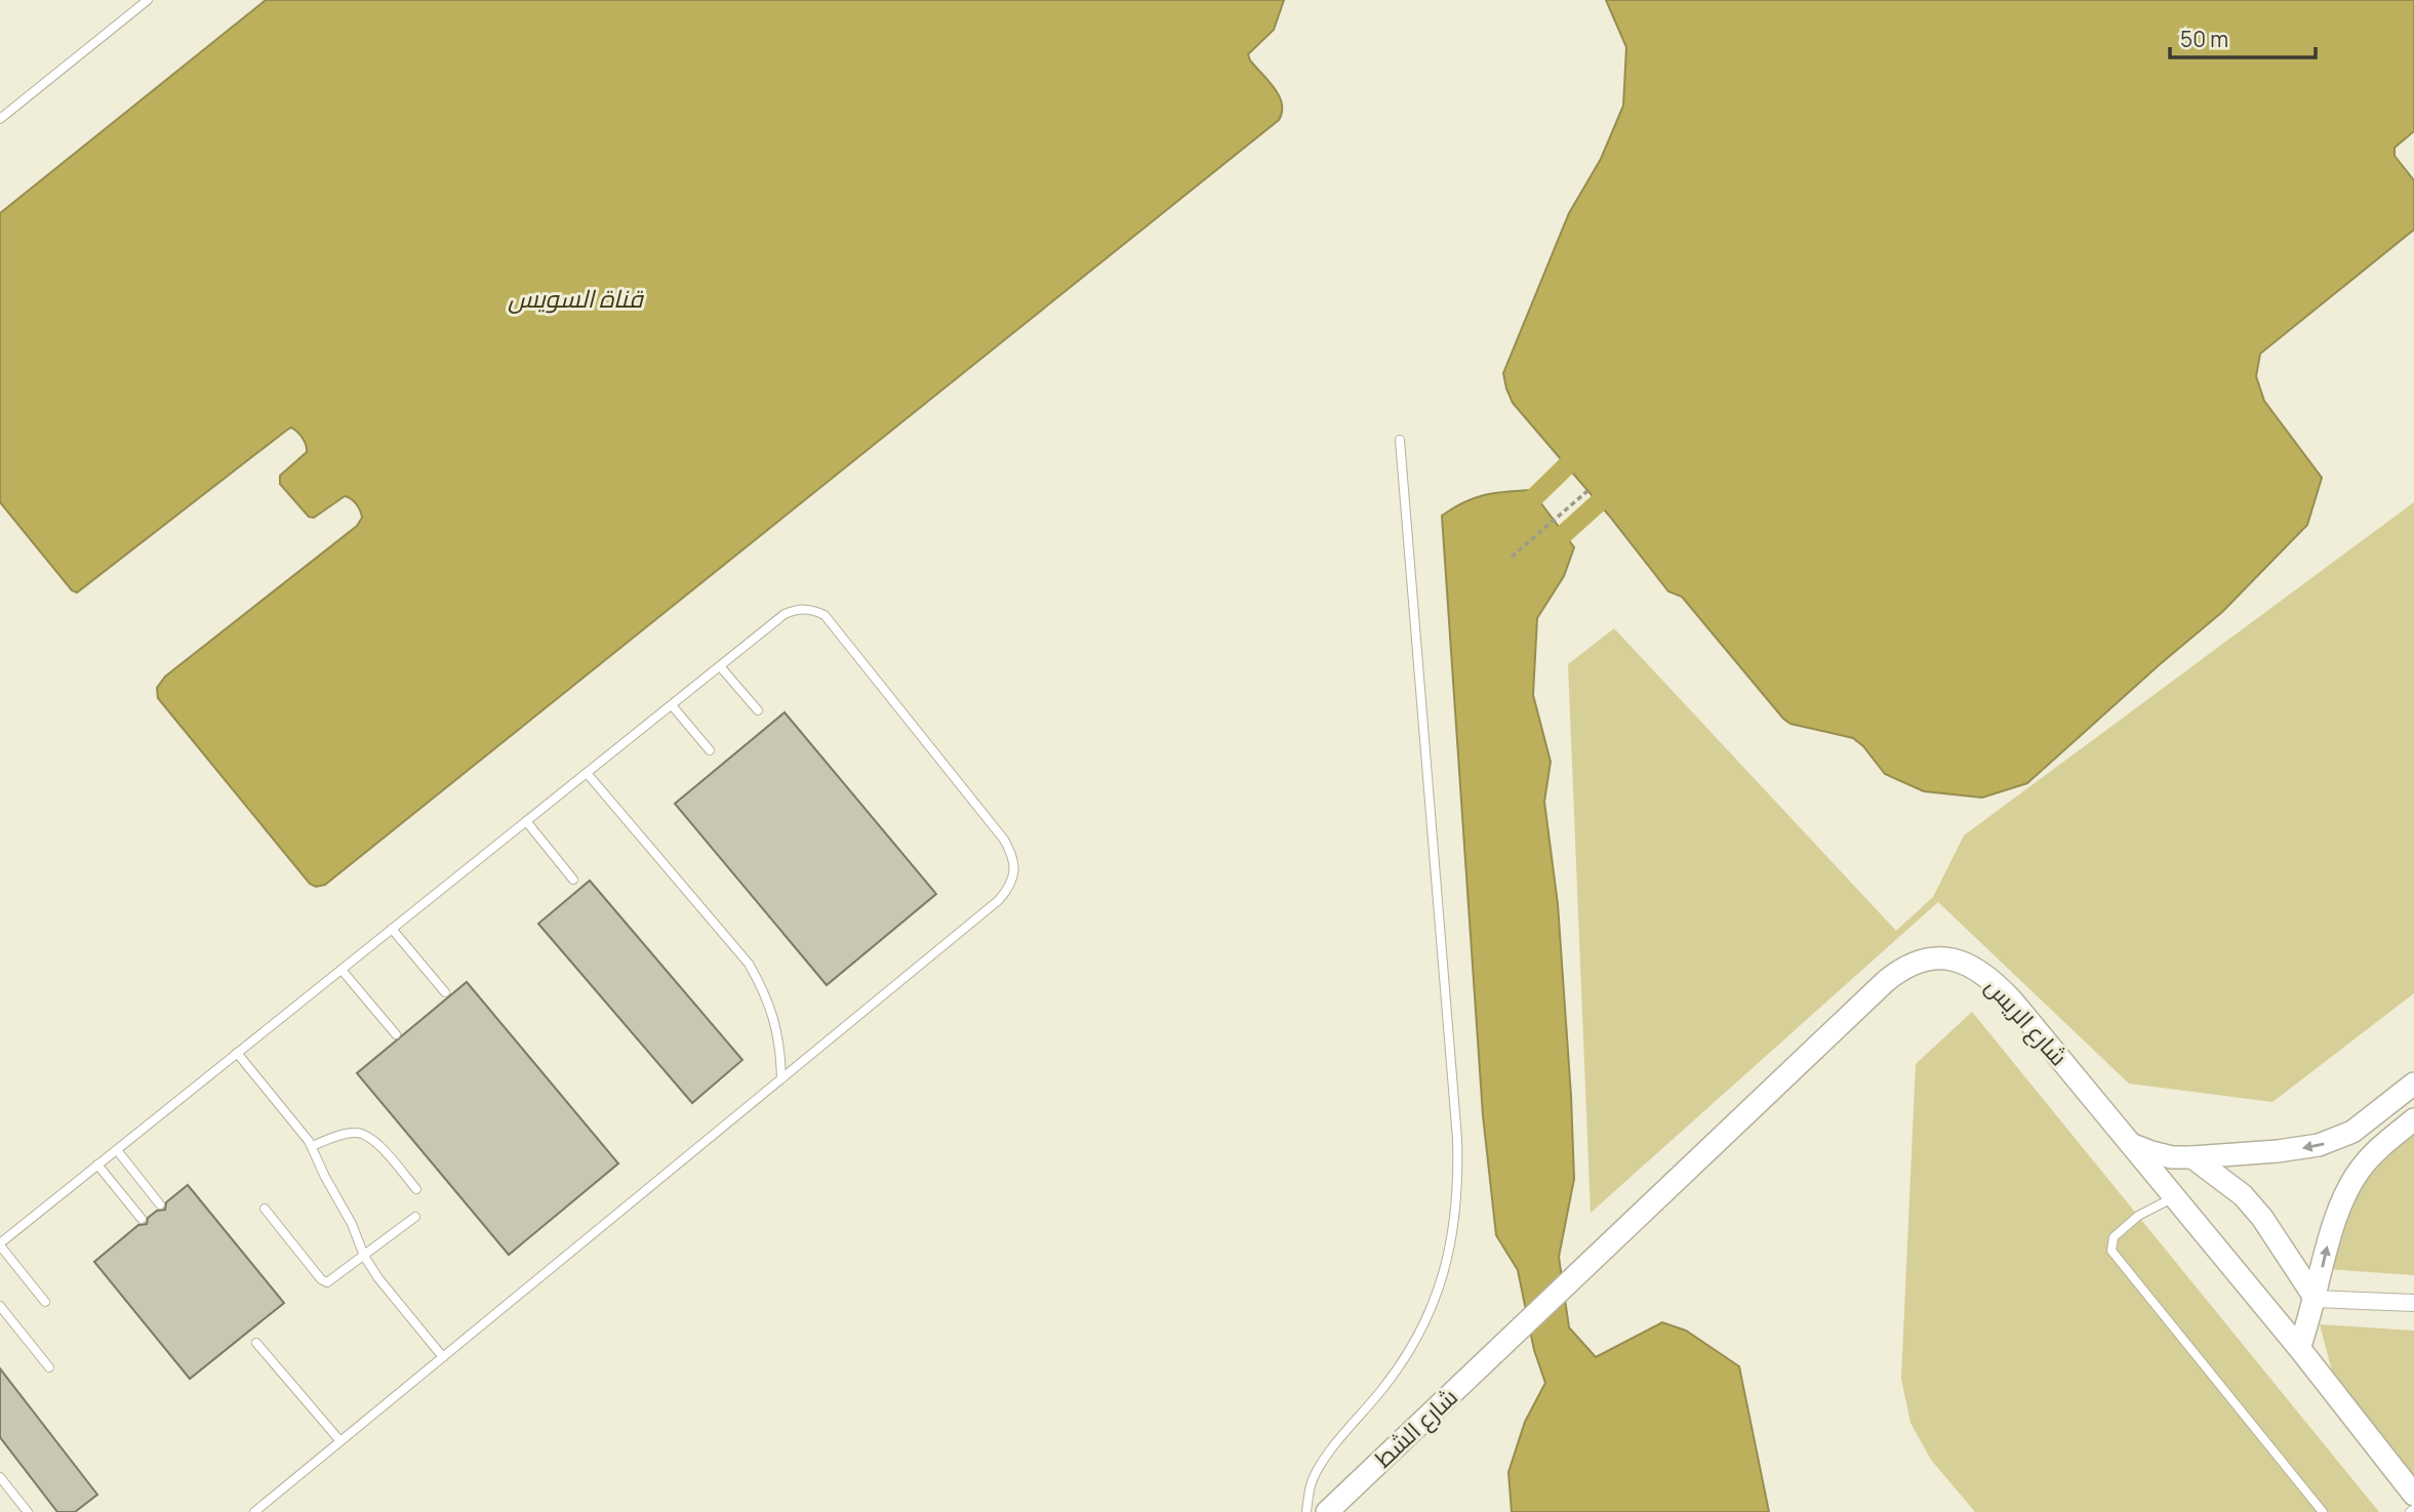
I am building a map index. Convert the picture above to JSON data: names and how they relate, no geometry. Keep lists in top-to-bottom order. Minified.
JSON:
{"streets":{"street":["شارع الريس","شارع الشط"]},"crossings":[["شارع الريس","شارع الشط"]],"water":["قناة السويس"],"scale_bar":"50 m"}
